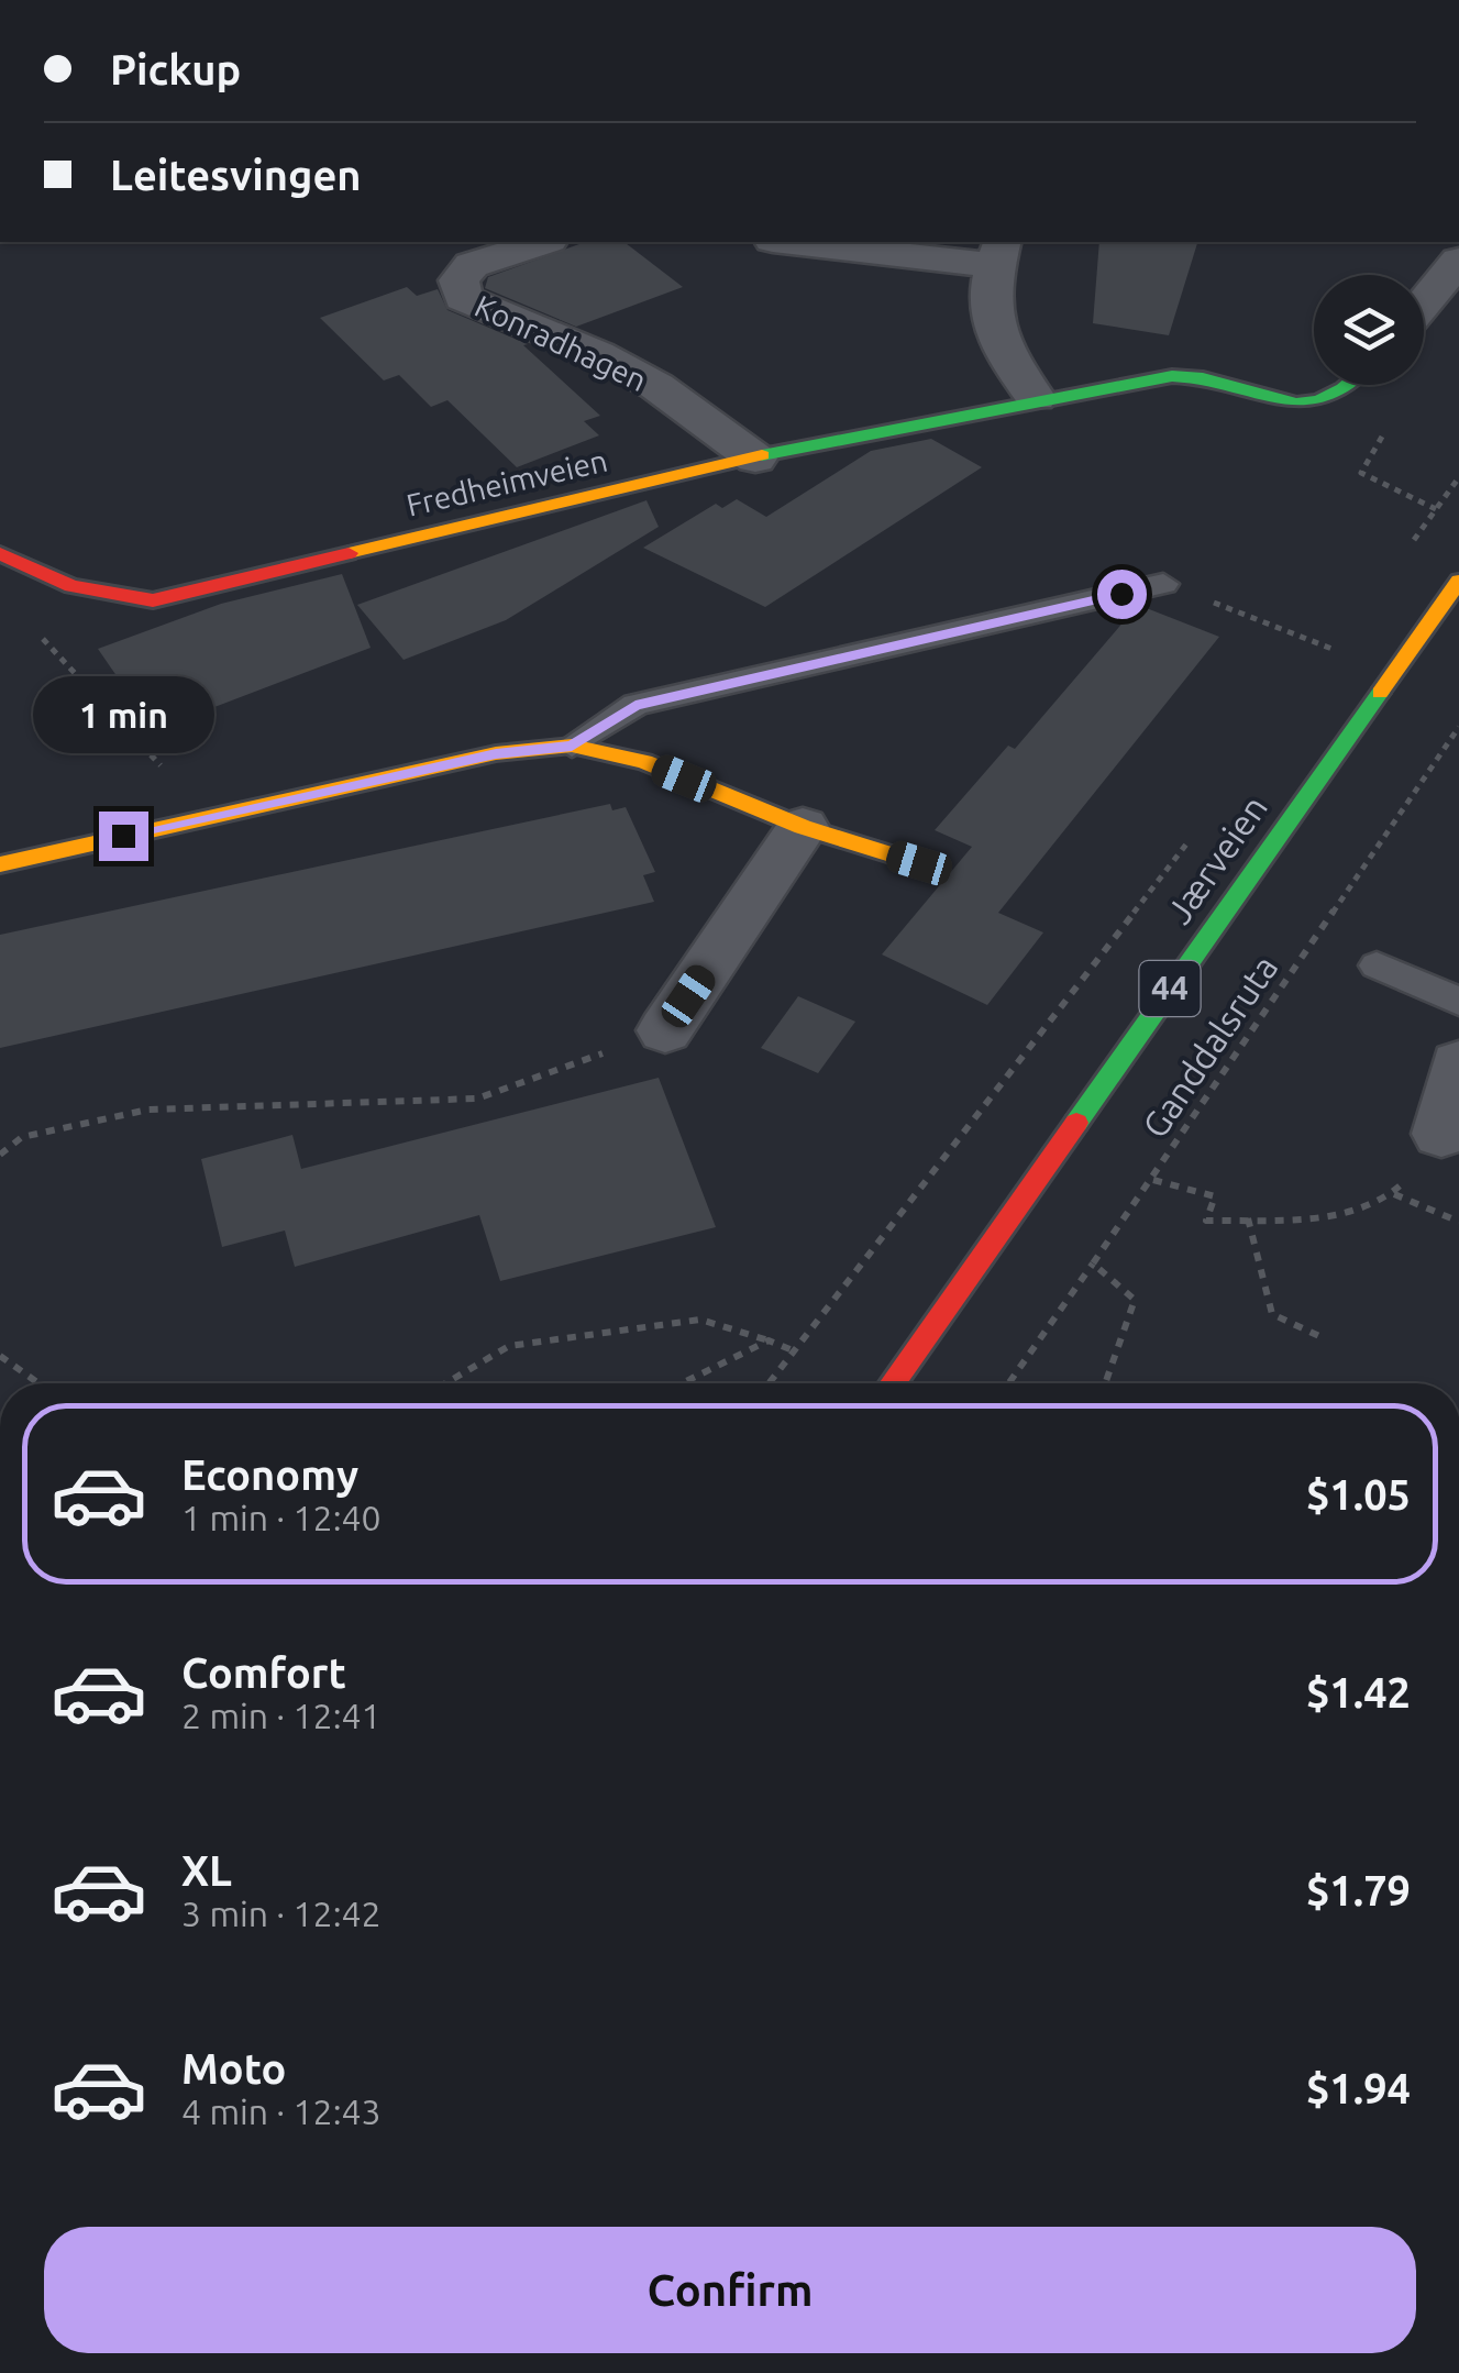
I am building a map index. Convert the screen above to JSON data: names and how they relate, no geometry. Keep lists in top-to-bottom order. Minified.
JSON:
{"streets":{"street":["Konradhagen","Fredheimveien","Jærveien","44"],"path":["Ganddalsruta"]},"crossings":[["Konradhagen","Fredheimveien"]],"page":{"banner":["Pickup","Leitesvingen"],"bubble":"1 min","list":[{"name":"Economy","note":"1 min · 12:40","value":"$1.05"},{"name":"Comfort","note":"2 min · 12:41","value":"$1.42"},{"name":"XL","note":"3 min · 12:42","value":"$1.79"},{"name":"Moto","note":"4 min · 12:43","value":"$1.94"}],"buttons":"Confirm"}}
